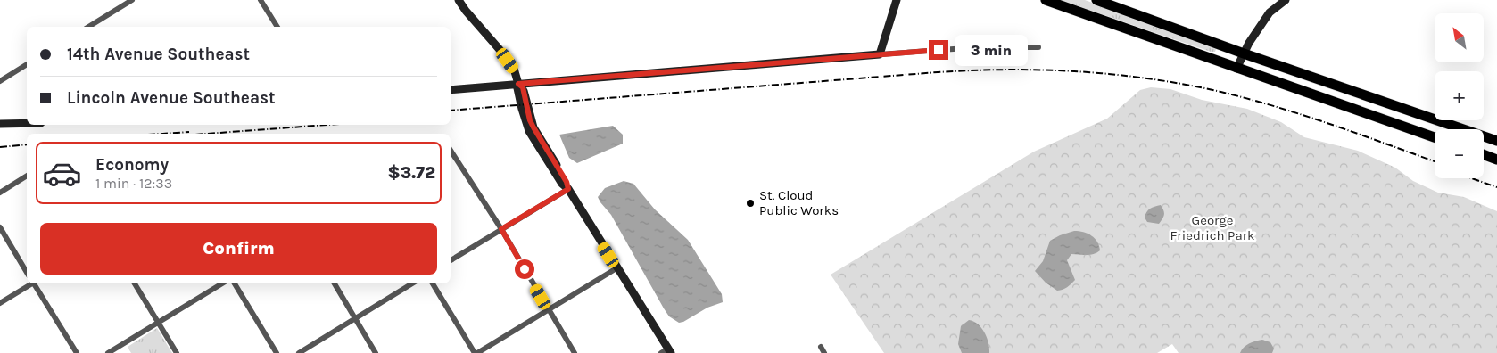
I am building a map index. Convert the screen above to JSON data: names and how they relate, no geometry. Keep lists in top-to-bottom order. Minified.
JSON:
{"parks":["George Friedrich Park"],"places":["St. Cloud Public Works"],"north":"top left","page":{"map_buttons":["+","−"],"banner":["14th Avenue Southeast","Lincoln Avenue Southeast"],"bubble":"3 min","list":[{"name":"Economy","note":"1 min · 12:33","value":"$3.72"}],"buttons":"Confirm"}}
